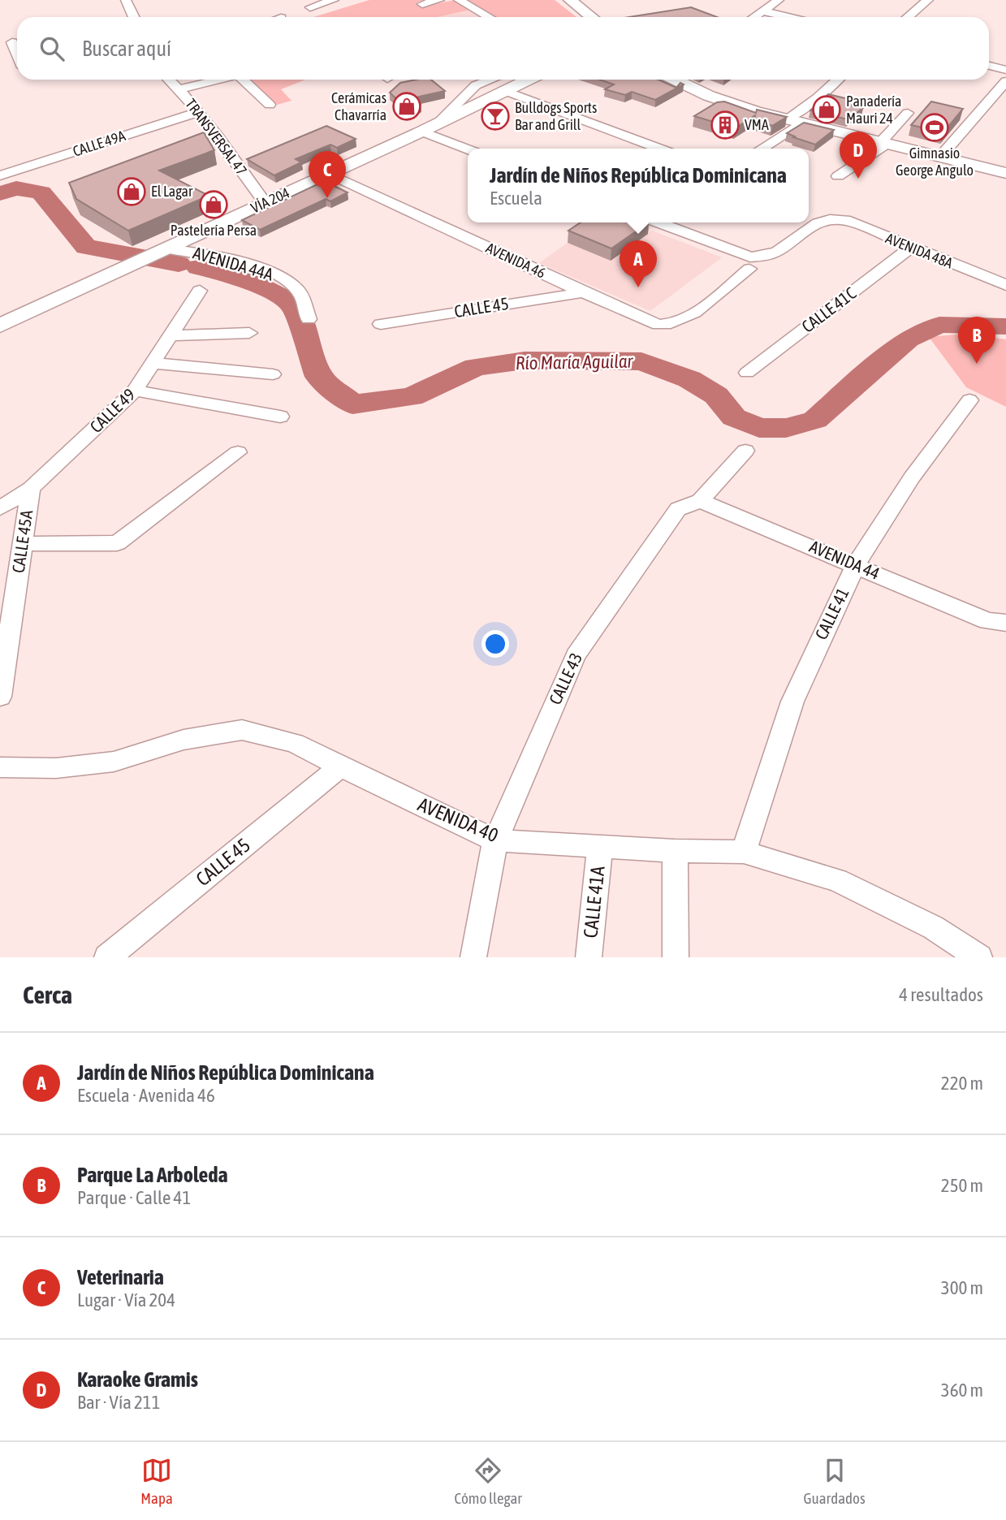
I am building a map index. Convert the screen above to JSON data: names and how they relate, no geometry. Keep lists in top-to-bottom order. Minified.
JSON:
{"streets":{"main road":["VÍA 204"],"street":["TRANSVERSAL 47","CALLE 49A","AVENIDA 48A","AVENIDA 46","AVENIDA 44A","CALLE 45","CALLE 41C","CALLE 49","CALLE 45A","AVENIDA 44","CALLE 41","CALLE 43","AVENIDA 40","CALLE 41A"]},"crossings":[["TRANSVERSAL 47","CALLE 49A"],["TRANSVERSAL 47","VÍA 204"],["VÍA 204","AVENIDA 46"],["VÍA 204","AVENIDA 44A"],["AVENIDA 48A","CALLE 41C"],["AVENIDA 46","CALLE 45"],["CALLE 45","AVENIDA 40"],["CALLE 49","CALLE 45A"],["AVENIDA 44","CALLE 41"],["AVENIDA 44","CALLE 43"],["CALLE 41","AVENIDA 40"],["CALLE 43","AVENIDA 40"],["AVENIDA 40","CALLE 41A"]],"water":["Río María Aguilar"],"places":{"shop":["Cerámicas Chavarría","Panadería Mauri 24","El Lagar","Pastelería Persa"],"bar":["Bulldogs Sports Bar and Grill"],"building":["VMA"],"sports":["Gimnasio George Angulo"]},"page":{"search":"Buscar aquí","pins":["D","C","A","B"],"popup":["Jardín de Niños República Dominicana","Escuela"],"heading":["Cerca","4 resultados"],"list":[{"mark":"A","name":"Jardín de Niños República Dominicana","note":"Escuela · Avenida 46","value":"220 m"},{"mark":"B","name":"Parque La Arboleda","note":"Parque · Calle 41","value":"250 m"},{"mark":"C","name":"Veterinaria","note":"Lugar · Vía 204","value":"300 m"},{"mark":"D","name":"Karaoke Gramis","note":"Bar · Vía 211","value":"360 m"}],"nav":["Mapa","Cómo llegar","Guardados"]}}
